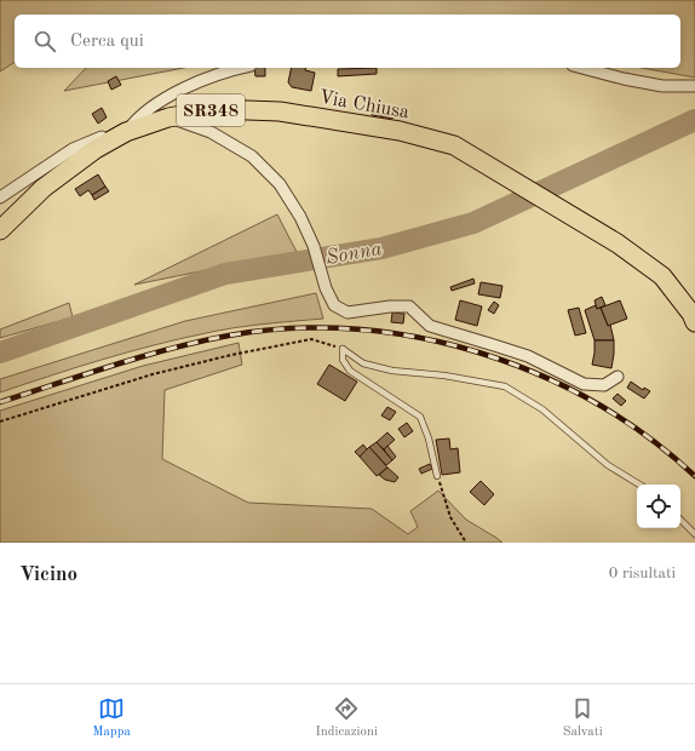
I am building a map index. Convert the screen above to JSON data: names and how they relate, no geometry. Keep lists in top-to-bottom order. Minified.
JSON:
{"streets":{"main road":["Via Chiusa","SR348"]},"water":["Sonna"],"page":{"search":"Cerca qui","heading":["Vicino","0 risultati"],"nav":["Mappa","Indicazioni","Salvati"]}}
